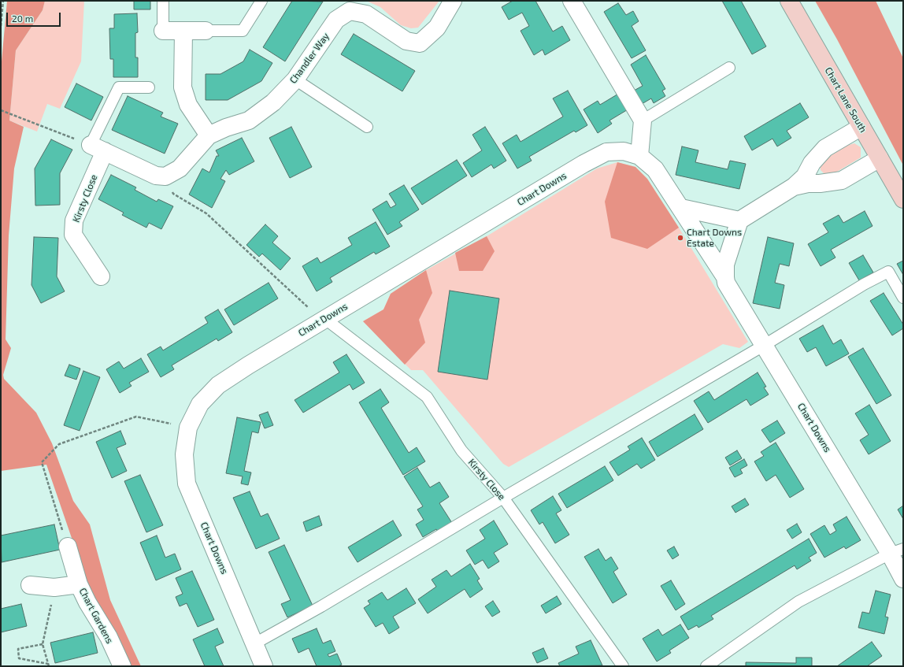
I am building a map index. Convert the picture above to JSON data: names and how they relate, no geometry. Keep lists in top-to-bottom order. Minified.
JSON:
{"streets":{"street":["Chandler Way","Chart Lane South","Chart Downs","Kirsty Close","Chart Gardens"]},"crossings":[["Chart Downs","Kirsty Close"]],"places":["Chart Downs Estate"],"scale_bar":"20 m"}
